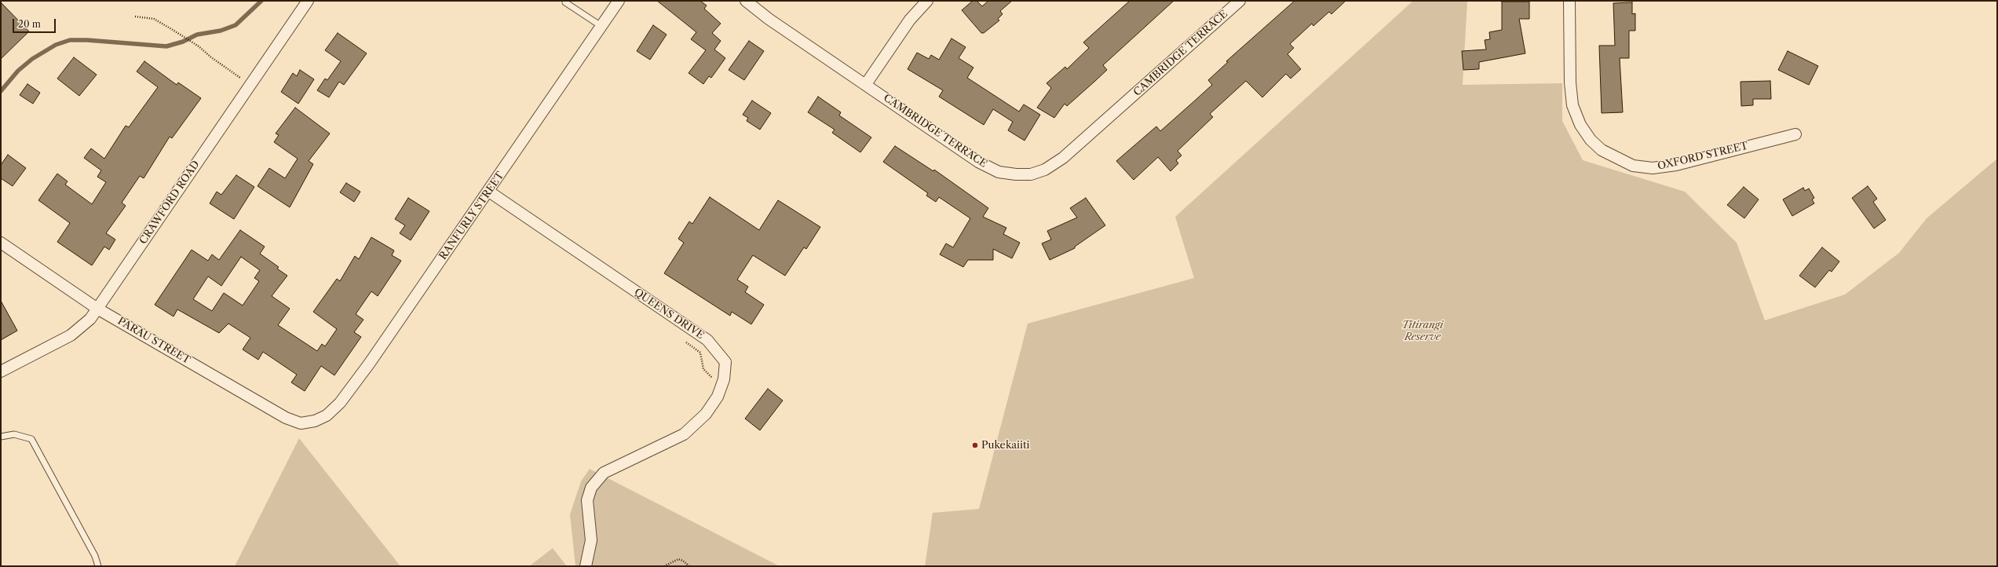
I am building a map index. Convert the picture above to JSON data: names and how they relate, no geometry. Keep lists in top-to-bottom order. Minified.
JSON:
{"streets":{"street":["CAMBRIDGE TERRACE","OXFORD STREET","CRAWFORD ROAD","RANFURLY STREET","QUEENS DRIVE","PARAU STREET"]},"crossings":[["CRAWFORD ROAD","PARAU STREET"],["RANFURLY STREET","QUEENS DRIVE"],["RANFURLY STREET","PARAU STREET"]],"parks":["Titirangi Reserve"],"places":["Pukekaiiti"],"scale_bar":"20 m"}
